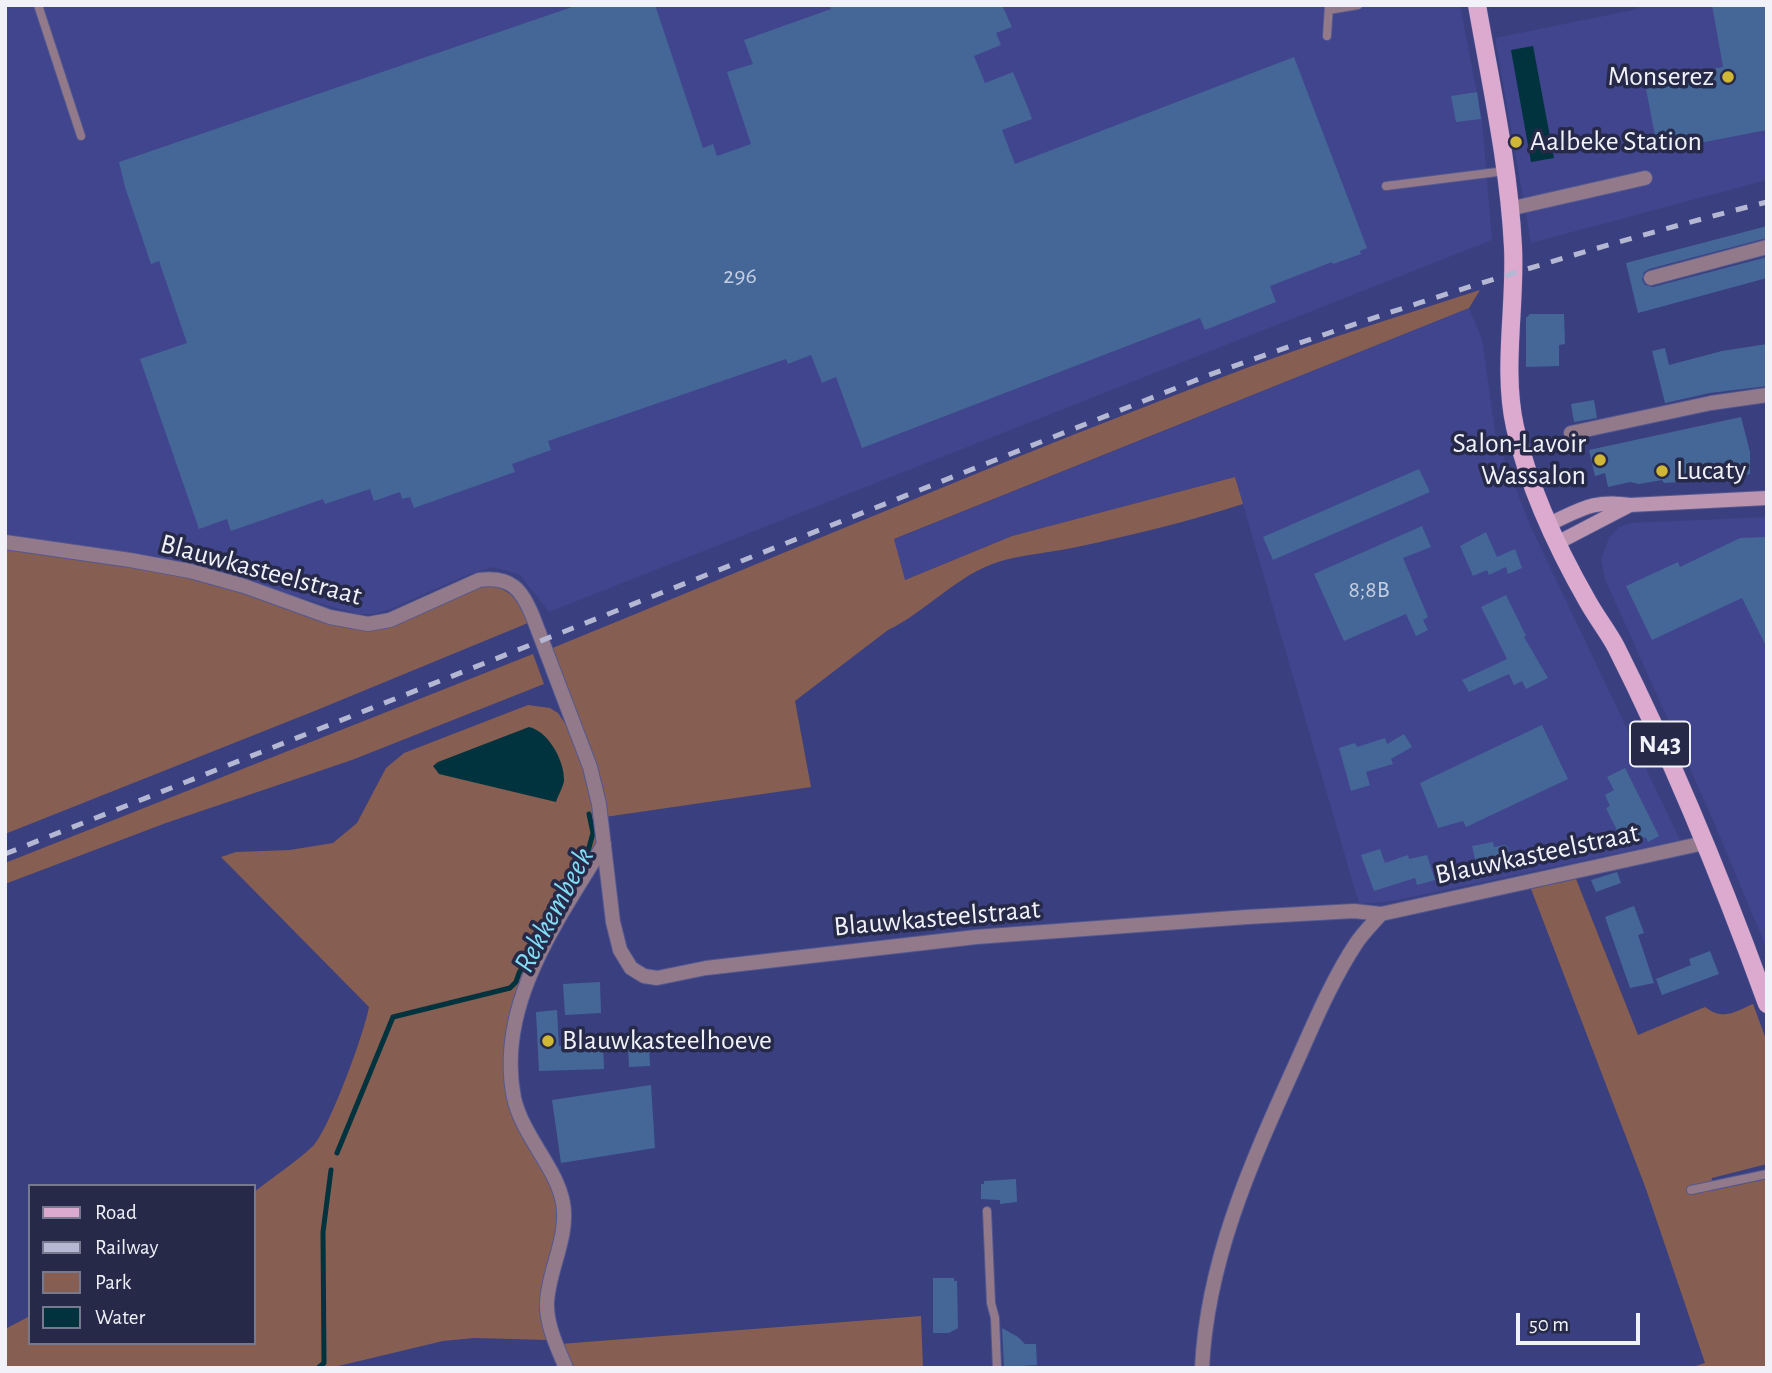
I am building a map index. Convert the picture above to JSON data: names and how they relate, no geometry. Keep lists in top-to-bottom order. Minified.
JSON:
{"streets":{"main road":["N43"],"street":["Blauwkasteelstraat"]},"crossings":[["Blauwkasteelstraat","N43"]],"water":["Rekkembeek"],"places":["Monserez","Aalbeke Station","Salon-Lavoir Wassalon","Lucaty","Blauwkasteelhoeve"],"house_numbers":["296","8;8B"],"legend":["Road","Railway","Park","Water"],"scale_bar":"50 m"}
